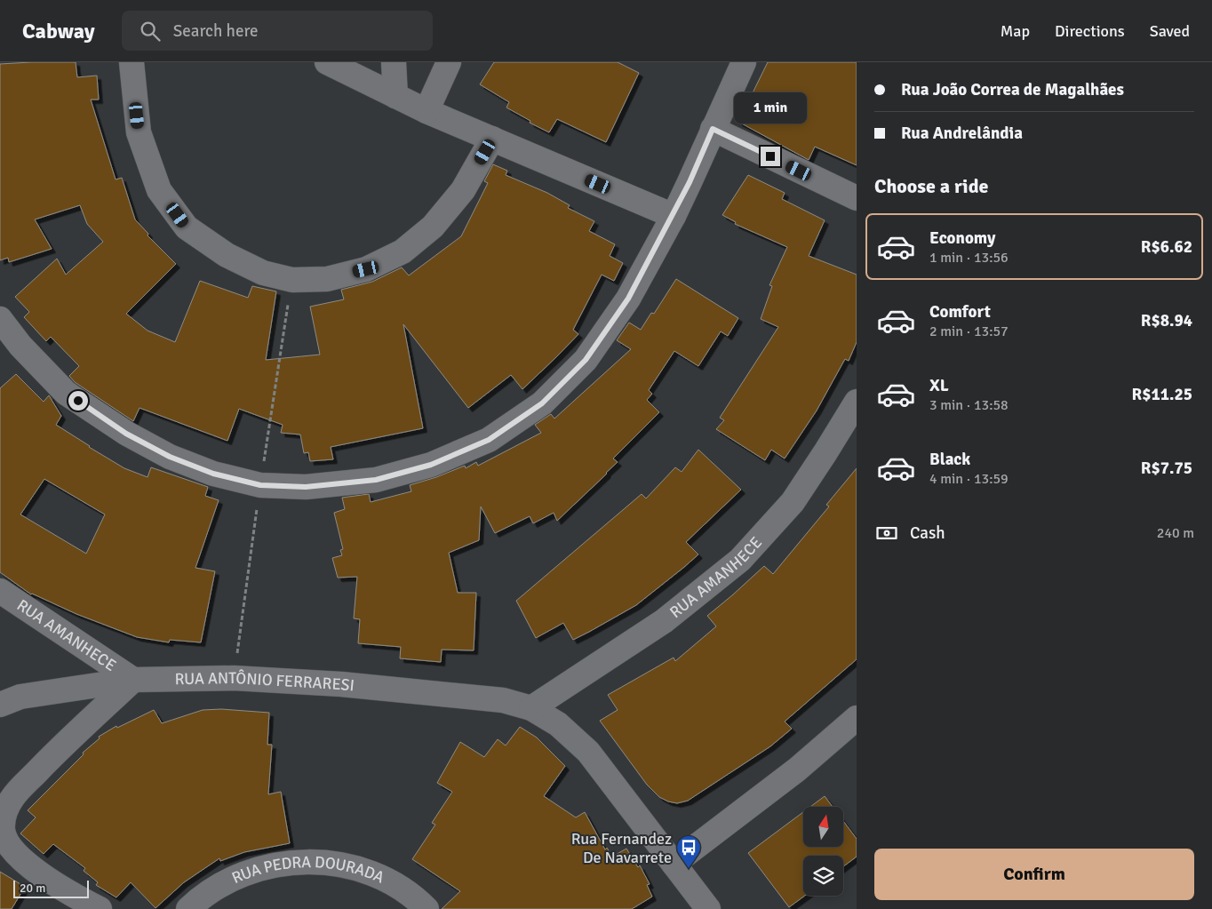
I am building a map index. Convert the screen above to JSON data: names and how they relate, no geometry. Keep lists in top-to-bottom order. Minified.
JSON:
{"streets":{"street":["RUA AMANHECE","RUA ANTÔNIO FERRARESI","RUA PEDRA DOURADA"]},"crossings":[["RUA AMANHECE","RUA ANTÔNIO FERRARESI"]],"places":{"bus stop":["Rua Fernandez De Navarrete"]},"scale_bar":"20 m","north":"top","page":{"header":"Cabway","search":"Search here","nav":["Map","Directions","Saved"],"banner":["Rua João Correa de Magalhães","Rua Andrelândia"],"bubble":"1 min","heading":"Choose a ride","list":[{"name":"Economy","note":"1 min · 13:56","value":"R$6.62"},{"name":"Comfort","note":"2 min · 13:57","value":"R$8.94"},{"name":"XL","note":"3 min · 13:58","value":"R$11.25"},{"name":"Black","note":"4 min · 13:59","value":"R$7.75"}],"pay":["Cash","240 m"],"buttons":"Confirm","scale":"20 m"}}
